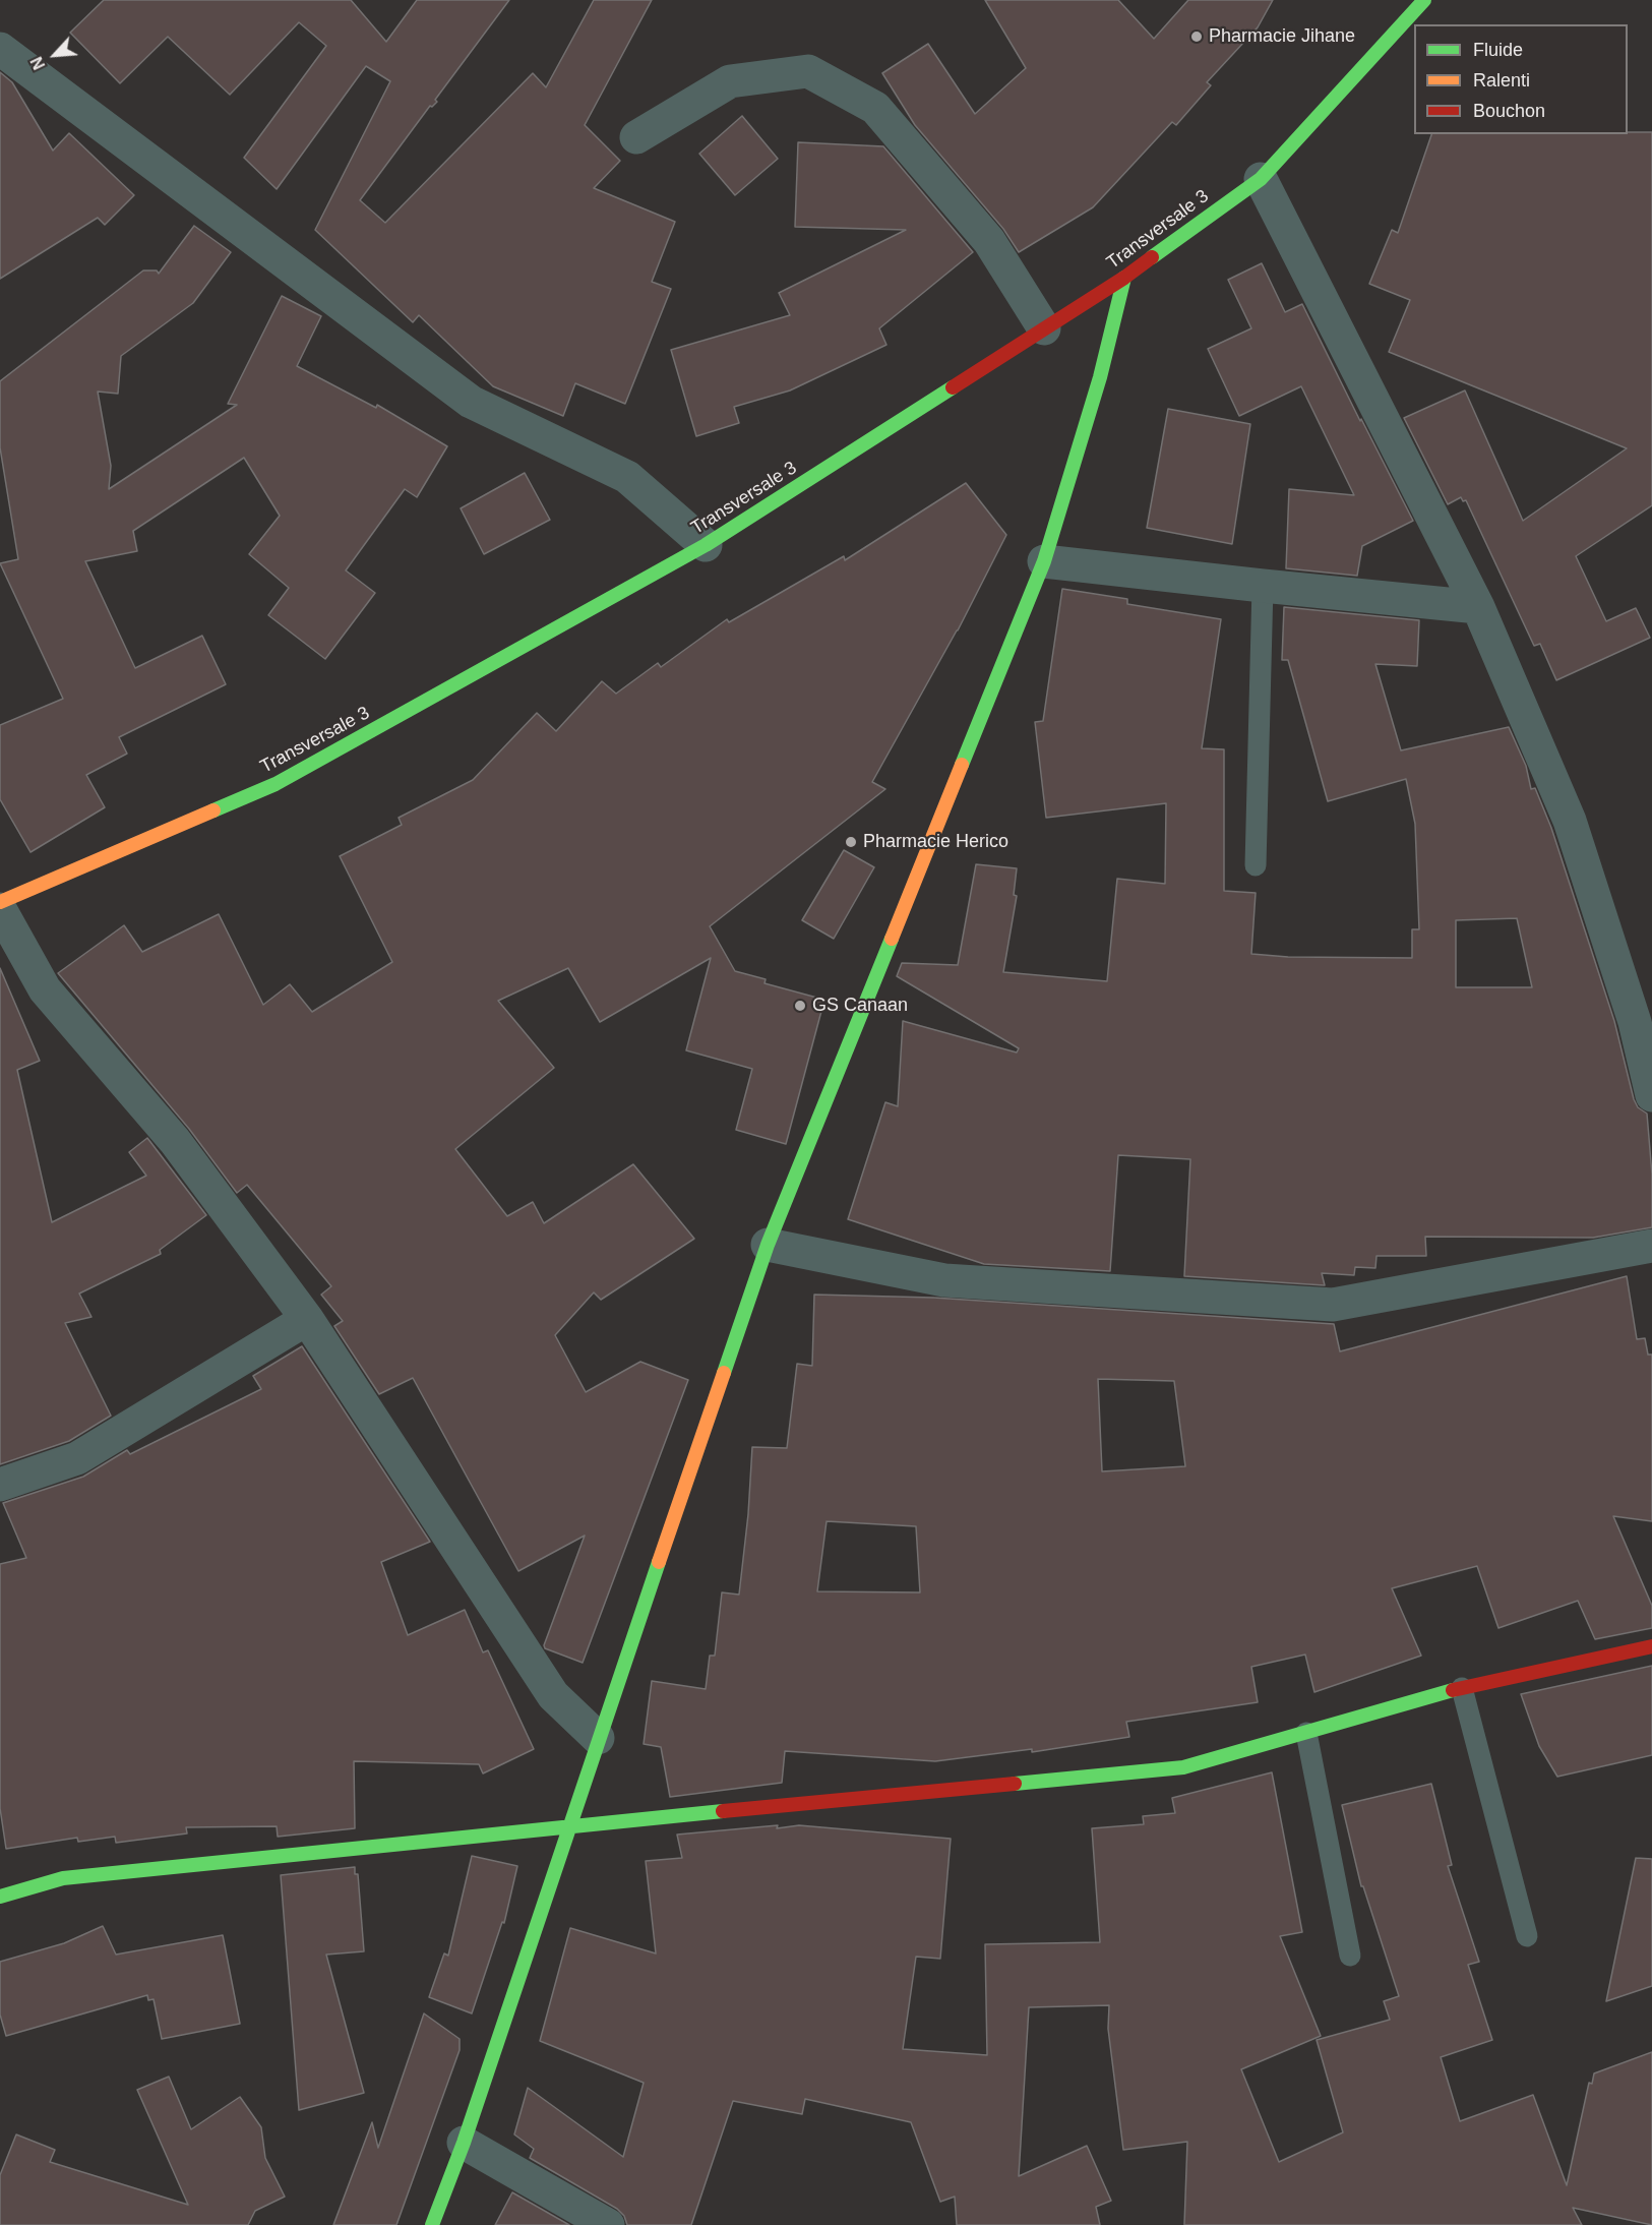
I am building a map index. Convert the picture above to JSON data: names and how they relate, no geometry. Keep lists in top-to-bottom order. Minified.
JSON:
{"streets":{"street":["Transversale 3"]},"places":["Pharmacie Jihane","Pharmacie Herico","GS Canaan"],"legend":["Fluide","Ralenti","Bouchon"],"north":"bottom left"}
